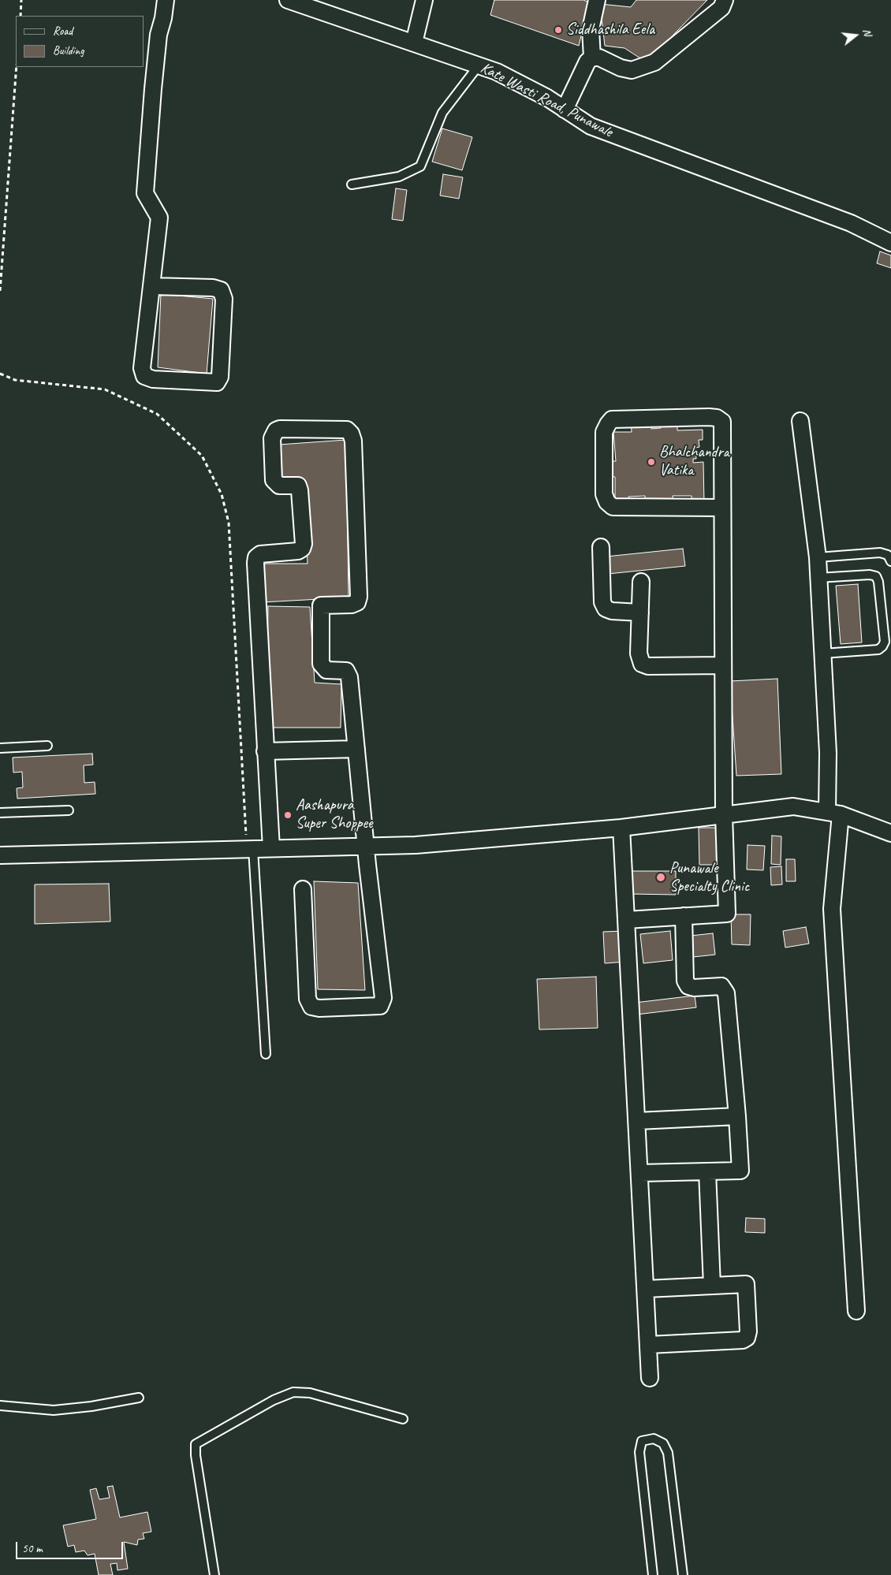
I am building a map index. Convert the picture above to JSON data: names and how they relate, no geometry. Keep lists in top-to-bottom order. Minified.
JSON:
{"streets":{"street":["Kate Wasti Road, Punawale"]},"places":["Siddhashila Eela","Bhalchandra Vatika","Aashapura Super Shoppee","Punawale Specialty Clinic"],"legend":["Road","Building"],"scale_bar":"50 m","north":"right"}
